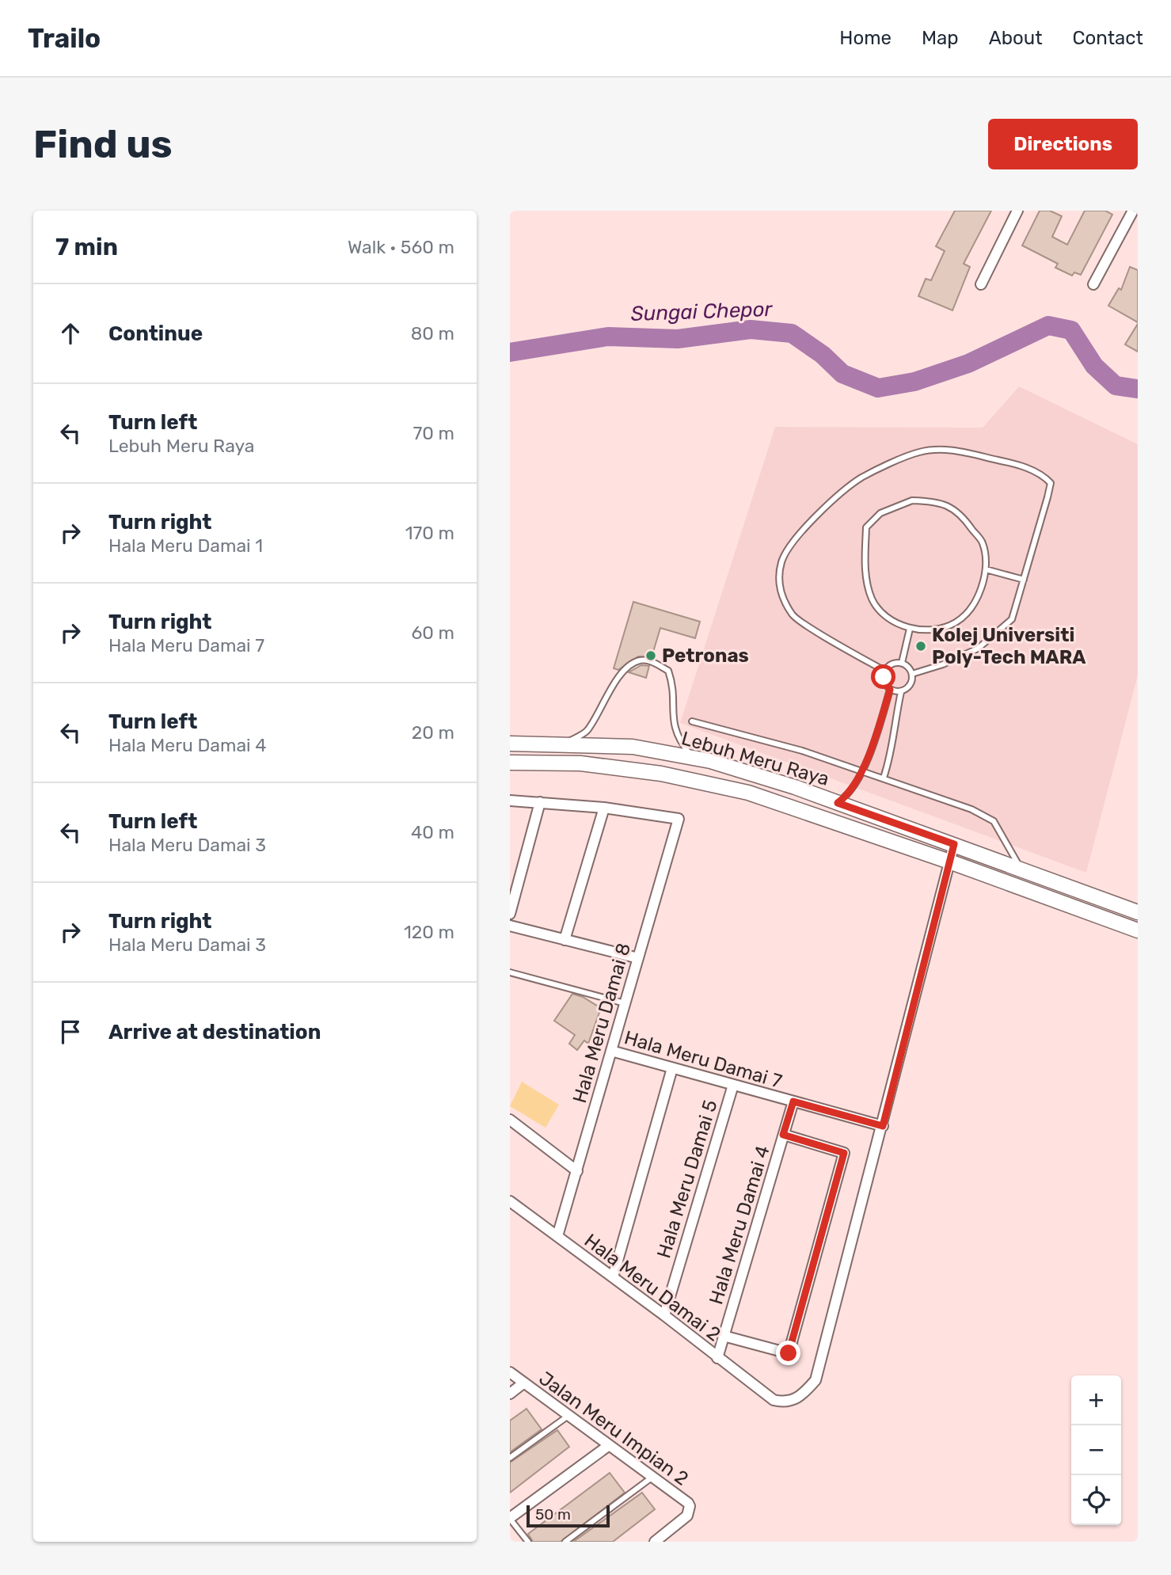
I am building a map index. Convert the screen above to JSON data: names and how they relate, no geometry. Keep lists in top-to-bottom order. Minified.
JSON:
{"streets":{"main road":["Lebuh Meru Raya"],"street":["Hala Meru Damai 8","Hala Meru Damai 7","Hala Meru Damai 5","Hala Meru Damai 4","Hala Meru Damai 2","Jalan Meru Impian 2"]},"crossings":[["Hala Meru Damai 8","Hala Meru Damai 7"],["Hala Meru Damai 8","Hala Meru Damai 2"],["Hala Meru Damai 7","Hala Meru Damai 5"],["Hala Meru Damai 7","Hala Meru Damai 4"],["Hala Meru Damai 7","Hala Meru Damai 2"],["Hala Meru Damai 5","Hala Meru Damai 2"],["Hala Meru Damai 4","Hala Meru Damai 2"]],"water":["Sungai Chepor"],"places":["Kolej Universiti Poly-Tech MARA","Petronas"],"scale_bar":"50 m","page":{"header":"Trailo","nav":["Home","Map","About","Contact"],"buttons":"Directions","title":"Find us","heading":["7 min","Walk · 560 m"],"list":[["Continue","80 m"],["Turn left","Lebuh Meru Raya","70 m"],["Turn right","Hala Meru Damai 1","170 m"],["Turn right","Hala Meru Damai 7","60 m"],["Turn left","Hala Meru Damai 4","20 m"],["Turn left","Hala Meru Damai 3","40 m"],["Turn right","Hala Meru Damai 3","120 m"],"Arrive at destination"],"map_buttons":["+","−"],"scale":"50 m"}}
